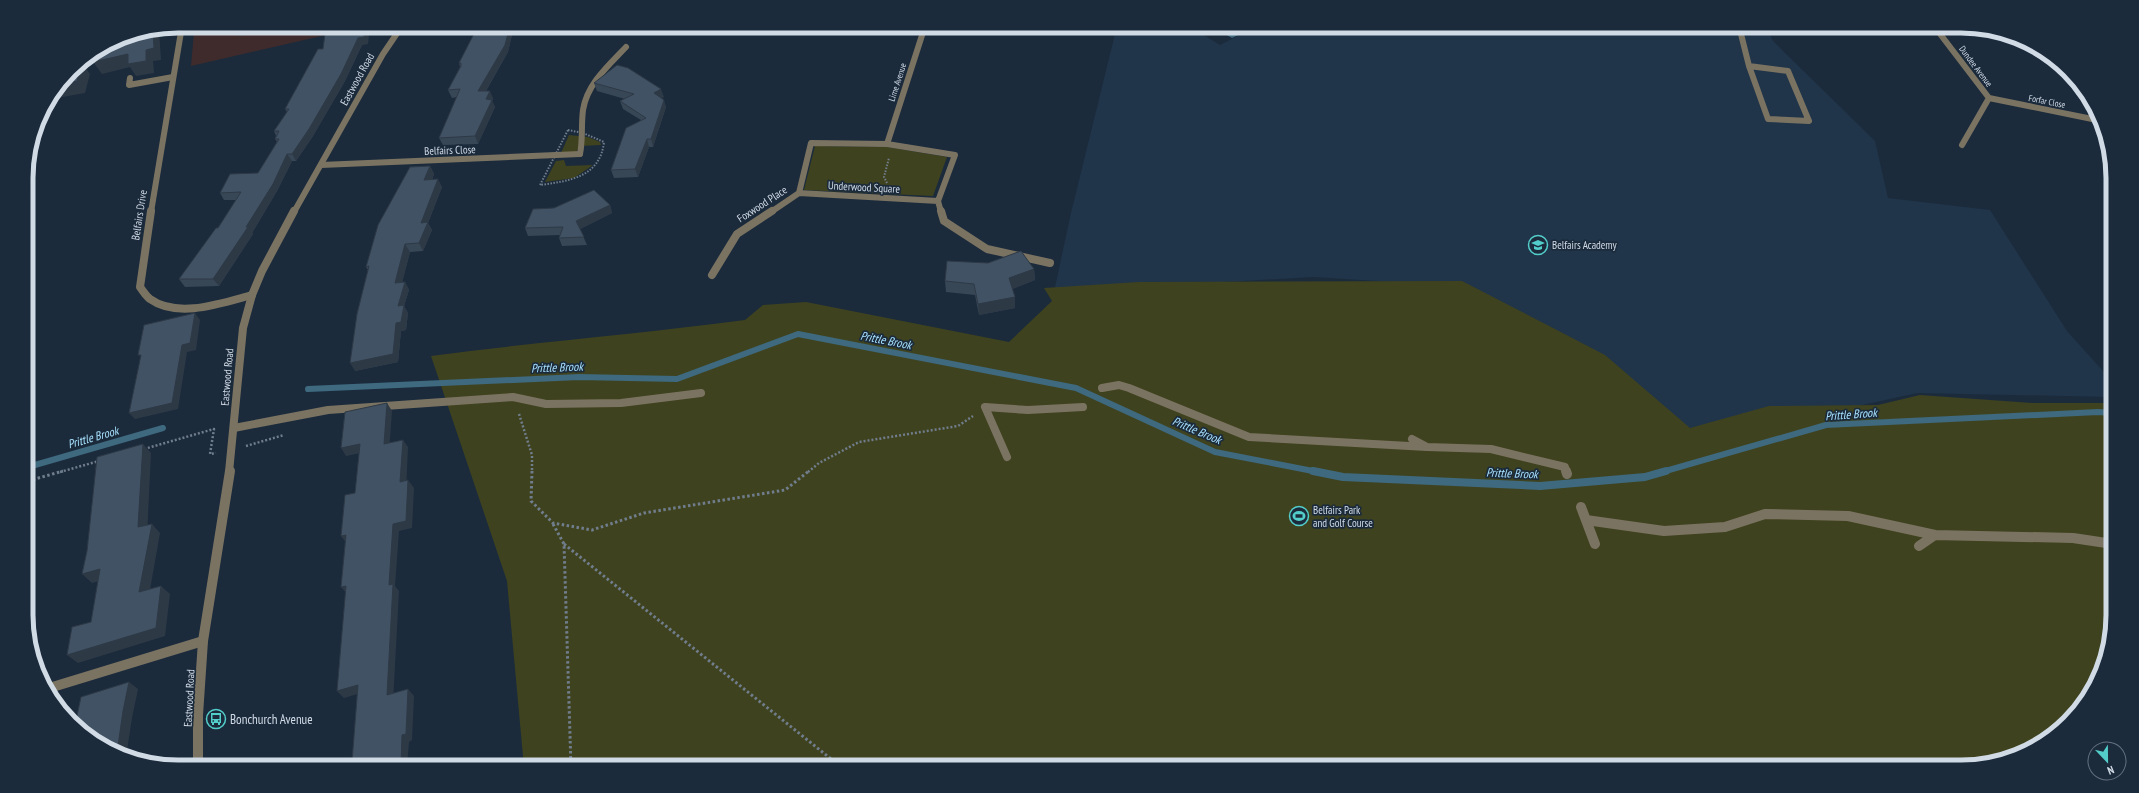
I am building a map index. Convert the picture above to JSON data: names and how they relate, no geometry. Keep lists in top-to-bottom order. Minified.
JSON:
{"streets":{"street":["Dundee Avenue","Eastwood Road","Lime Avenue","Forfar Close","Belfairs Close","Underwood Square","Foxwood Place","Belfairs Drive"]},"crossings":[["Dundee Avenue","Forfar Close"],["Eastwood Road","Belfairs Close"],["Eastwood Road","Belfairs Drive"],["Underwood Square","Foxwood Place"]],"water":["Prittle Brook"],"places":{"school or university":["Belfairs Academy"],"sports":["Belfairs Park and Golf Course"],"bus stop":["Bonchurch Avenue"]},"north":"bottom"}
